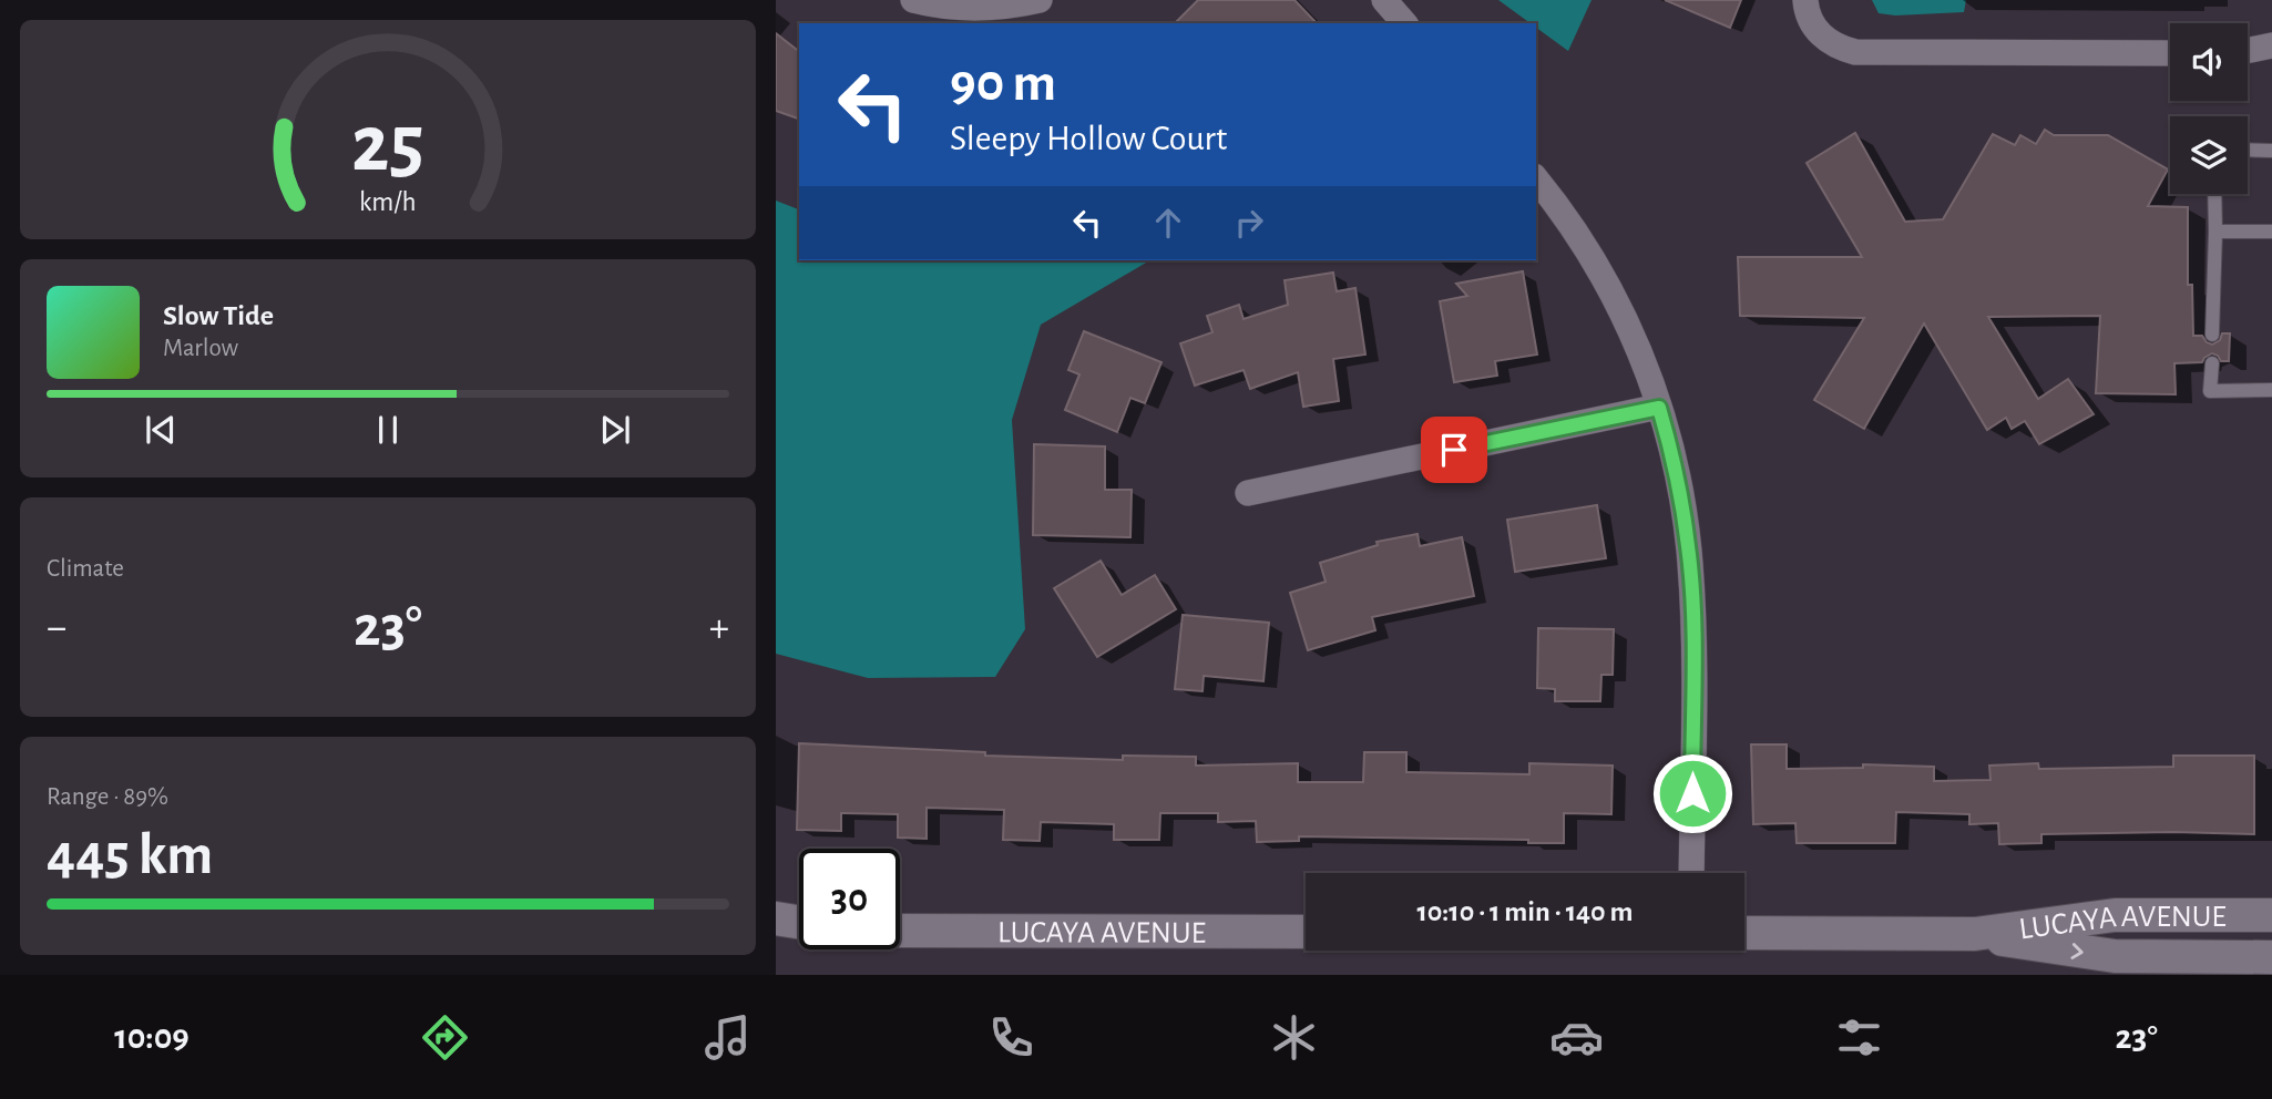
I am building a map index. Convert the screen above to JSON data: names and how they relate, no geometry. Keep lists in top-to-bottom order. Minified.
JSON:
{"streets":{"street":["LUCAYA AVENUE"]},"page":{"turn":["90 m","Sleepy Hollow Court"],"song":["Slow Tide","Marlow"],"tile":["Climate",["Range · 89%","445 km"]],"heat":["−","23°","+"],"limit":"30","trip":"10:10 · 1 min · 140 m","tabs":["10:09","23°"],"gauge":["25","km/h"]}}
